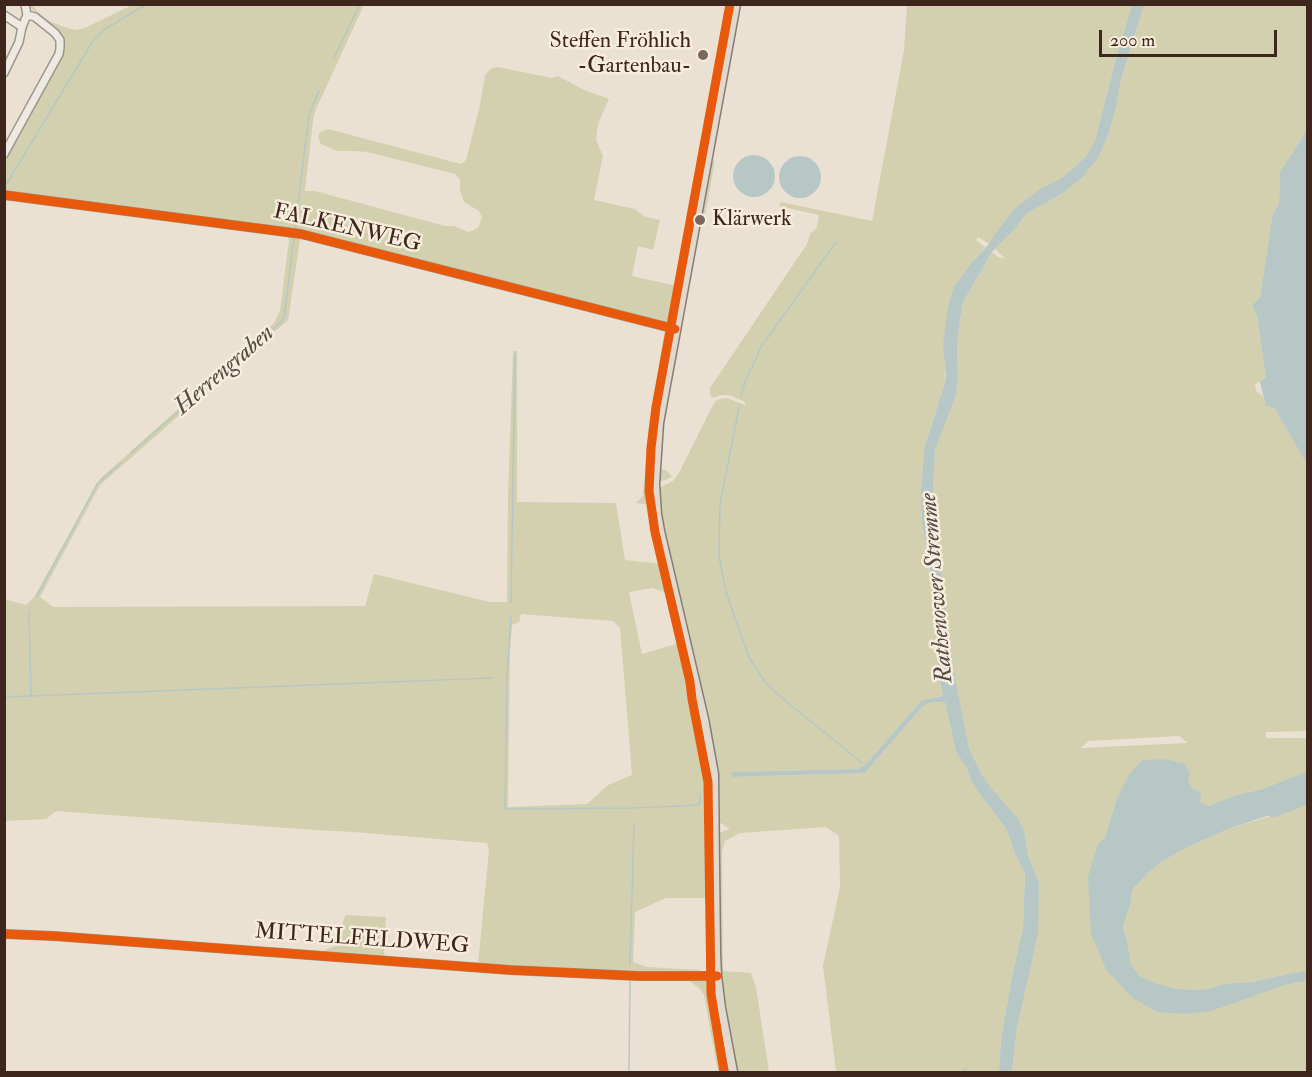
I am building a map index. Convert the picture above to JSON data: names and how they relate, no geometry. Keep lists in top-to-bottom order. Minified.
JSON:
{"streets":{"street":["FALKENWEG","MITTELFELDWEG"]},"water":["Herrengraben","Rathenower Stremme"],"places":["Steffen Fröhlich -Gartenbau-","Klärwerk"],"scale_bar":"200 m"}
